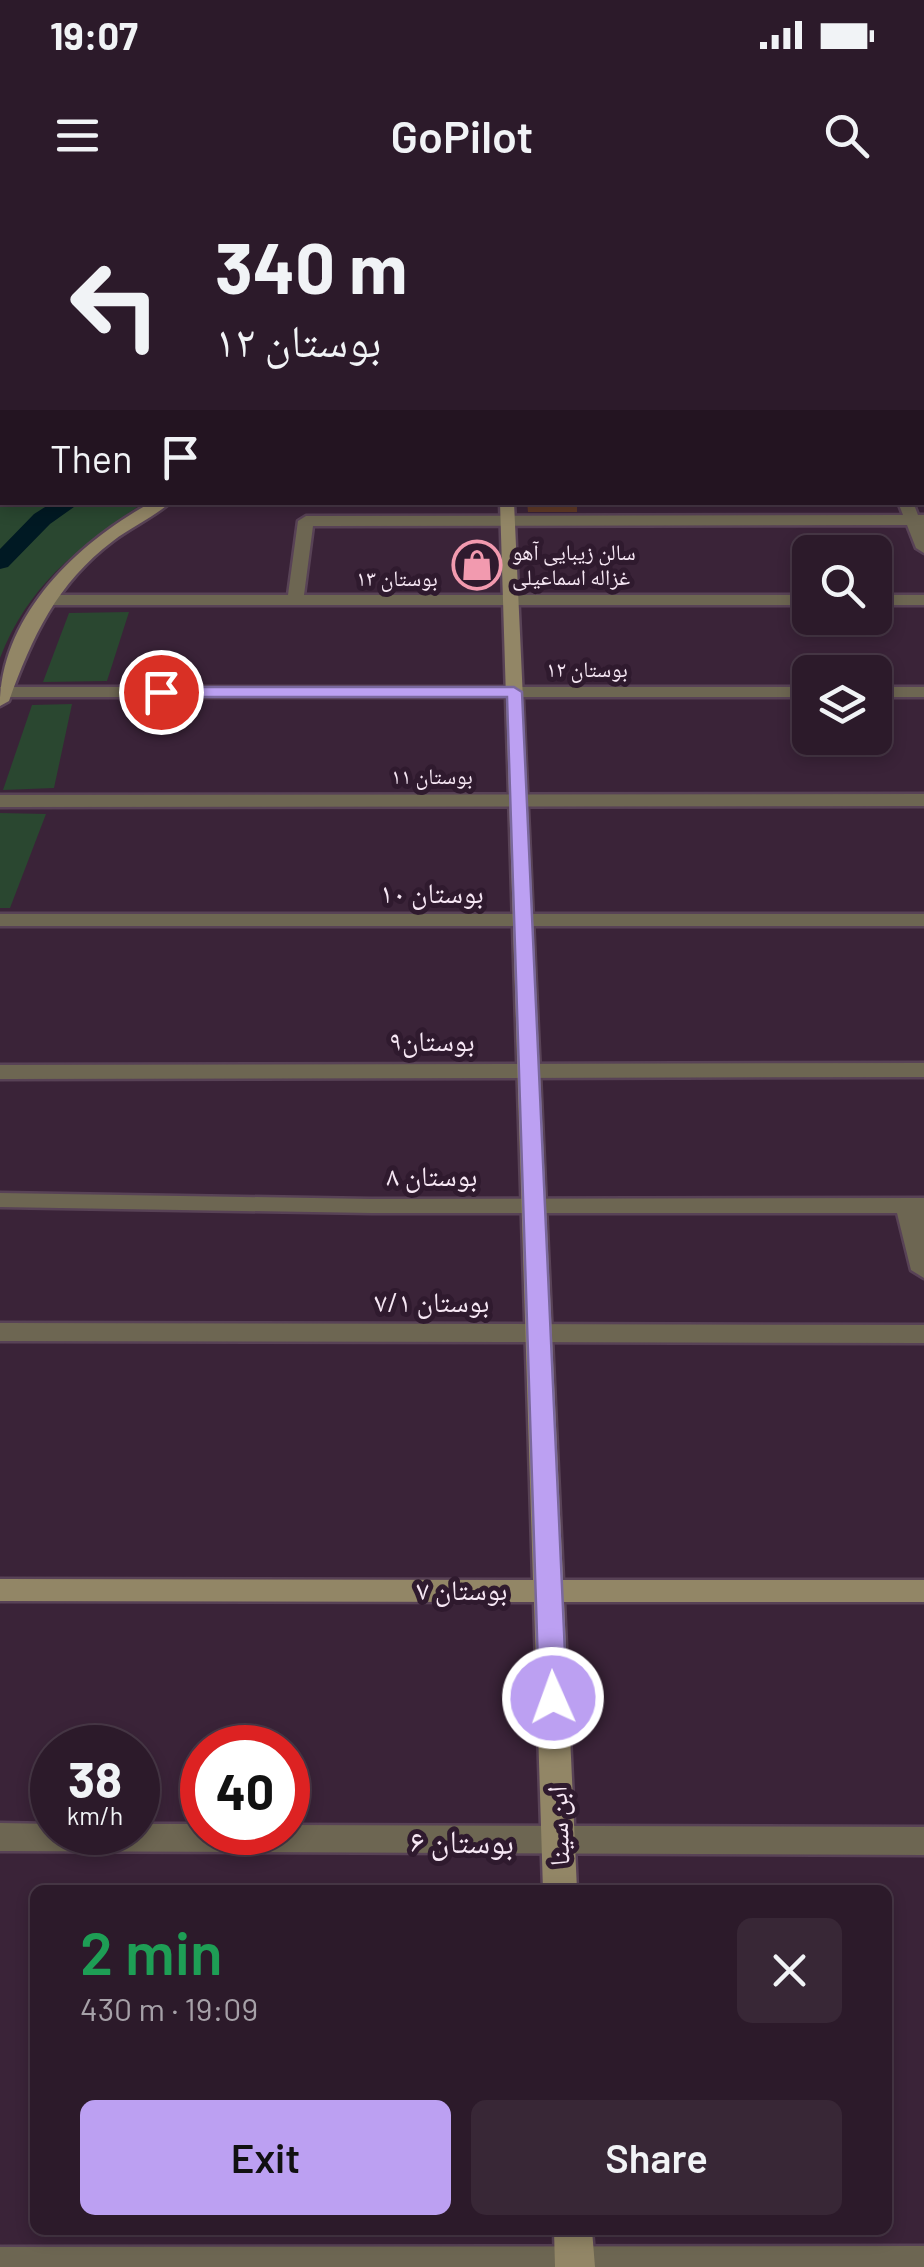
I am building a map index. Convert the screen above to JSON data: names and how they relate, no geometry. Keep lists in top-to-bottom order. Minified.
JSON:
{"streets":{"street":["بوستان ۱۳","بوستان ۱۲","بوستان ۱۱","بوستان ۱۰","بوستان۹","بوستان ۸","بوستان ۷/۱","بوستان ۷","ابن سینا","بوستان ۶"]},"crossings":[["بوستان ۱۳","ابن سینا"],["بوستان ۱۲","ابن سینا"],["بوستان ۱۱","ابن سینا"],["بوستان ۱۰","ابن سینا"],["بوستان۹","ابن سینا"],["بوستان ۸","ابن سینا"],["بوستان ۷/۱","ابن سینا"],["بوستان ۷","ابن سینا"],["ابن سینا","بوستان ۶"]],"places":{"shop":["سالن زیبایی آهو غزاله اسماعیلی"]},"page":{"status":"19:07","header":"GoPilot","turn":["340 m","بوستان ۱۲"],"then":"Then","speed":"38 km/h","limit":"40","heading":["2 min","430 m · 19:09"],"buttons":["Exit","Share"]}}
